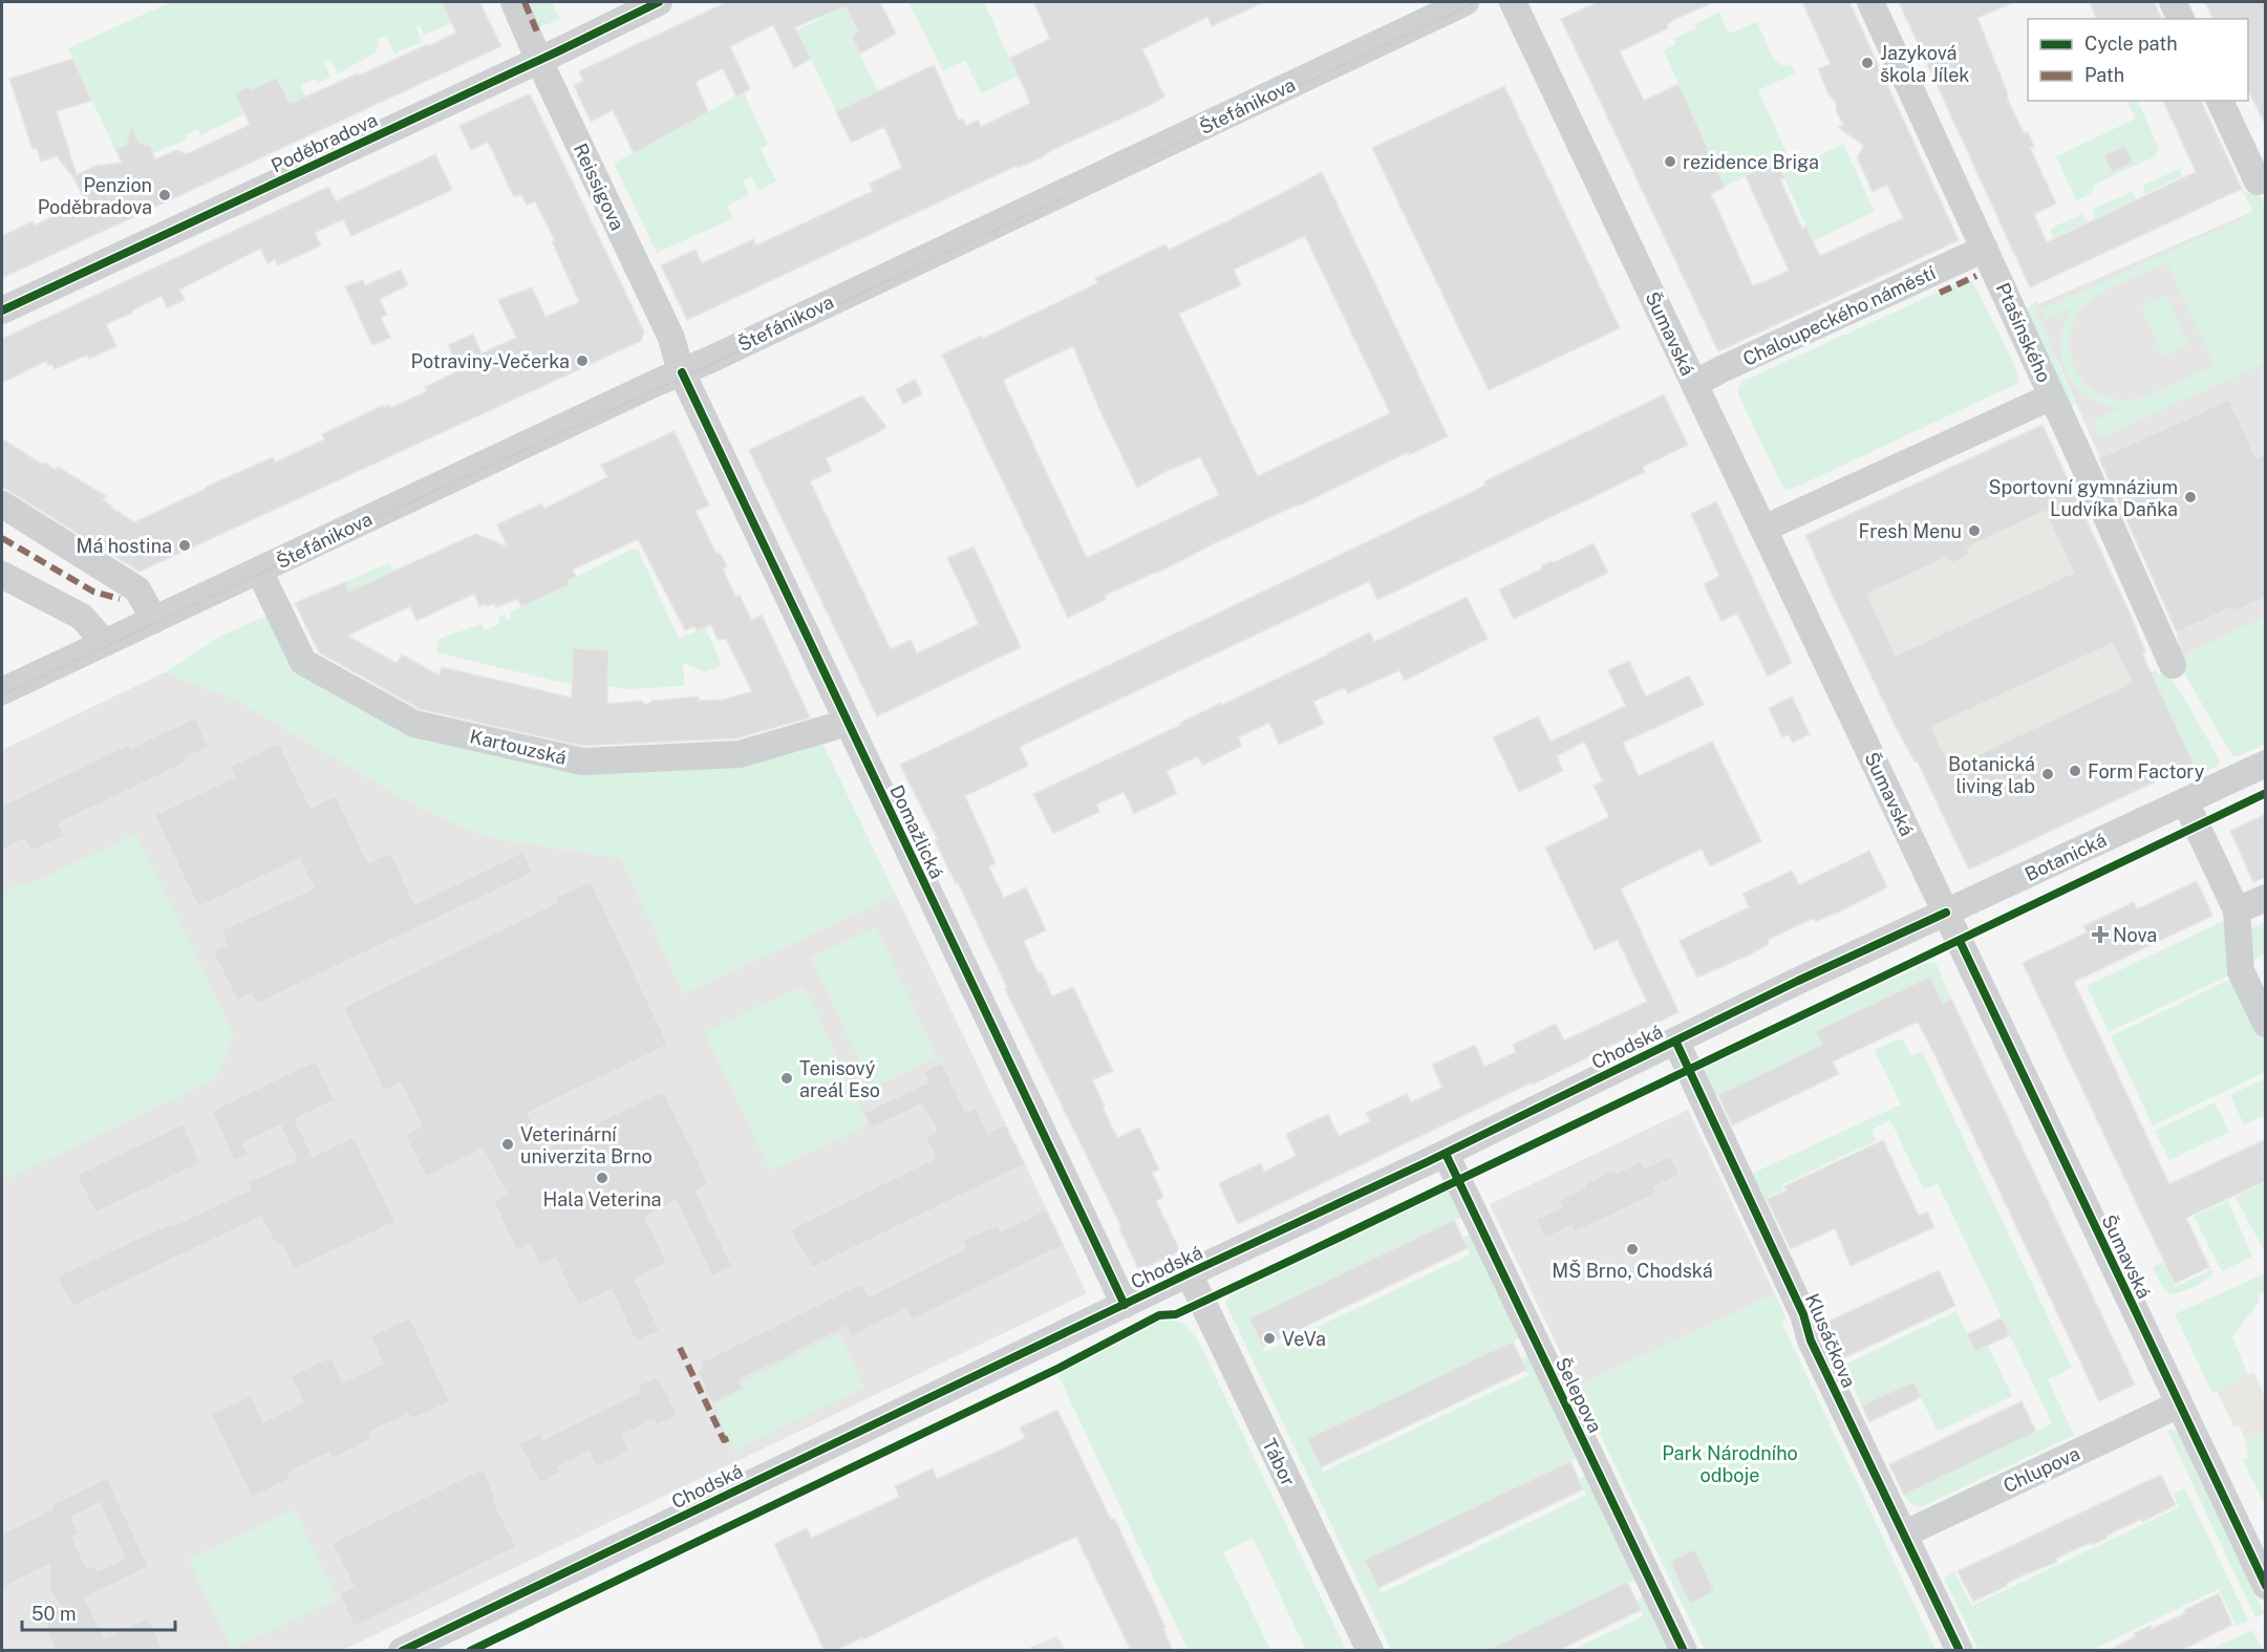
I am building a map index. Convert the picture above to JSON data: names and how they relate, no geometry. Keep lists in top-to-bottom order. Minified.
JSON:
{"streets":{"street":["Štefánikova","Poděbradova","Reissigova","Chaloupeckého náměstí","Ptašínského","Šumavská","Kartouzská","Domažlická","Botanická","Chodská","Klusáčkova","Šelepova","Tábor","Chlupova"]},"crossings":[["Štefánikova","Reissigova"],["Štefánikova","Kartouzská"],["Štefánikova","Domažlická"],["Poděbradova","Reissigova"],["Reissigova","Domažlická"],["Chaloupeckého náměstí","Ptašínského"],["Chaloupeckého náměstí","Šumavská"],["Šumavská","Botanická"],["Šumavská","Chodská"],["Šumavská","Chlupova"],["Kartouzská","Domažlická"],["Domažlická","Chodská"],["Botanická","Chodská"],["Chodská","Klusáčkova"],["Chodská","Šelepova"],["Chodská","Tábor"],["Klusáčkova","Chlupova"]],"parks":["Park Národního odboje"],"places":{"other":["Jazyková škola Jílek","rezidence Briga","Penzion Poděbradova","Potraviny-Večerka","Sportovní gymnázium Ludvíka Daňka","Fresh Menu","Má hostina","Form Factory","Botanická living lab","Tenisový areál Eso","Veterinární univerzita Brno","Hala Veterina","MŠ Brno, Chodská","VeVa"],"health":["Nova"]},"legend":["Cycle path","Path"],"scale_bar":"50 m"}
